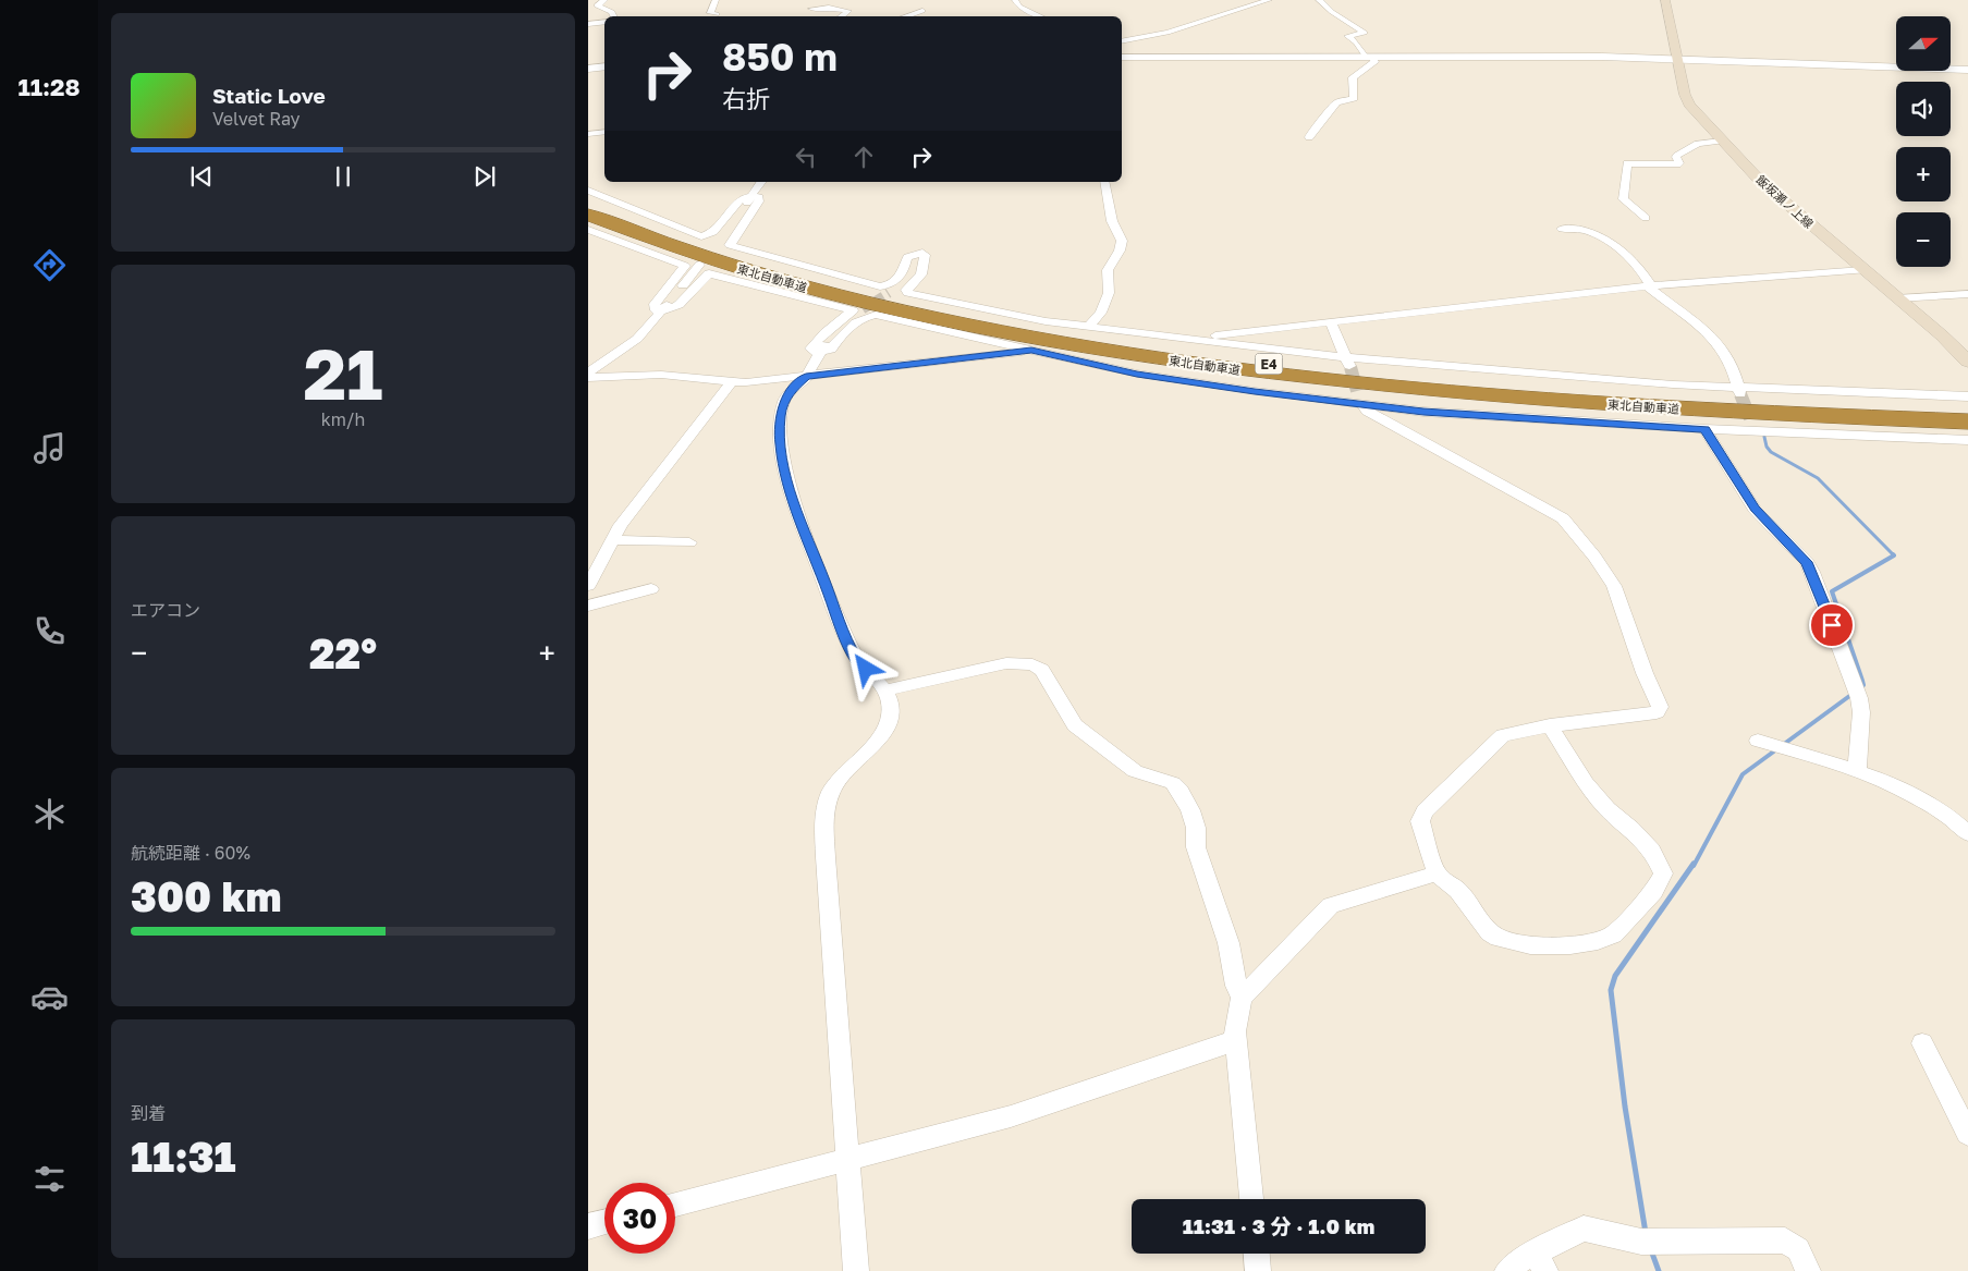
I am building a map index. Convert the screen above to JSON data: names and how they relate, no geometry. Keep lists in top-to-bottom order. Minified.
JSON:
{"streets":{"highway":["東北自動車道","E4"],"main road":["飯坂瀬ノ上線"]},"north":"right","page":{"tabs":"11:28","map_buttons":["+","−"],"turn":["850 m","右折"],"song":["Static Love","Velvet Ray"],"tile":[["21","km/h"],"エアコン",["航続距離 · 60%","300 km"],["到着","11:31"]],"heat":["−","22°","+"],"limit":"30","trip":"11:31 · 3 分 · 1.0 km"}}
